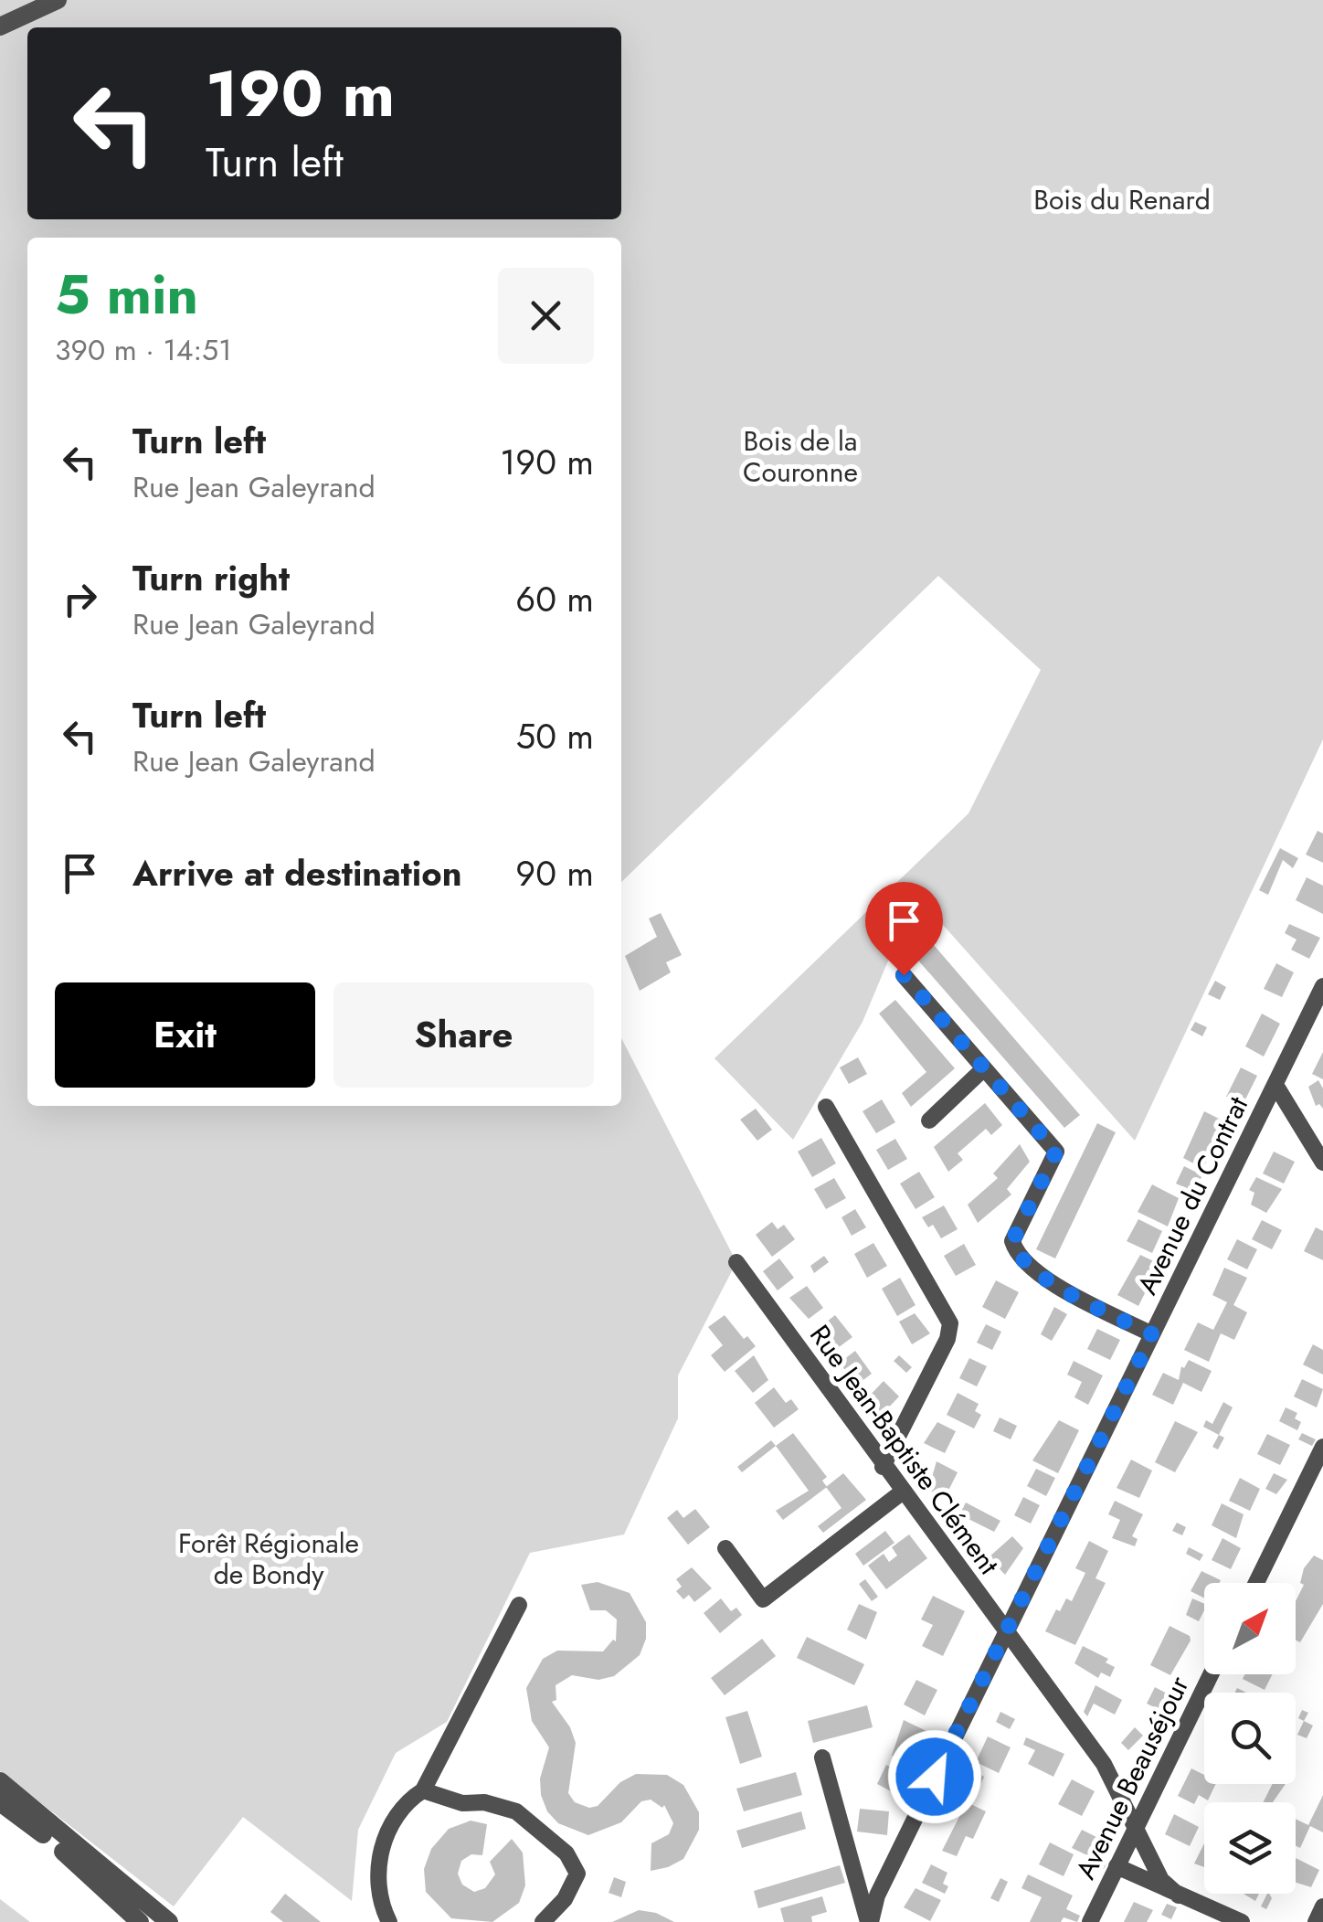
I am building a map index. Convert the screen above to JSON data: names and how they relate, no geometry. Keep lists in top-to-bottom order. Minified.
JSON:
{"streets":{"street":["Avenue du Contrat","Rue Jean-Baptiste Clément","Avenue Beauséjour"]},"crossings":[["Avenue du Contrat","Rue Jean-Baptiste Clément"],["Rue Jean-Baptiste Clément","Avenue Beauséjour"]],"parks":["Bois du Renard","Bois de la Couronne","Forêt Régionale de Bondy"],"north":"top right","page":{"turn":["190 m","Turn left"],"heading":["5 min","390 m · 14:51"],"list":[{"name":"Turn left","note":"Rue Jean Galeyrand","value":"190 m"},{"name":"Turn right","note":"Rue Jean Galeyrand","value":"60 m"},{"name":"Turn left","note":"Rue Jean Galeyrand","value":"50 m"},{"name":"Arrive at destination","value":"90 m"}],"buttons":["Exit","Share"]}}
